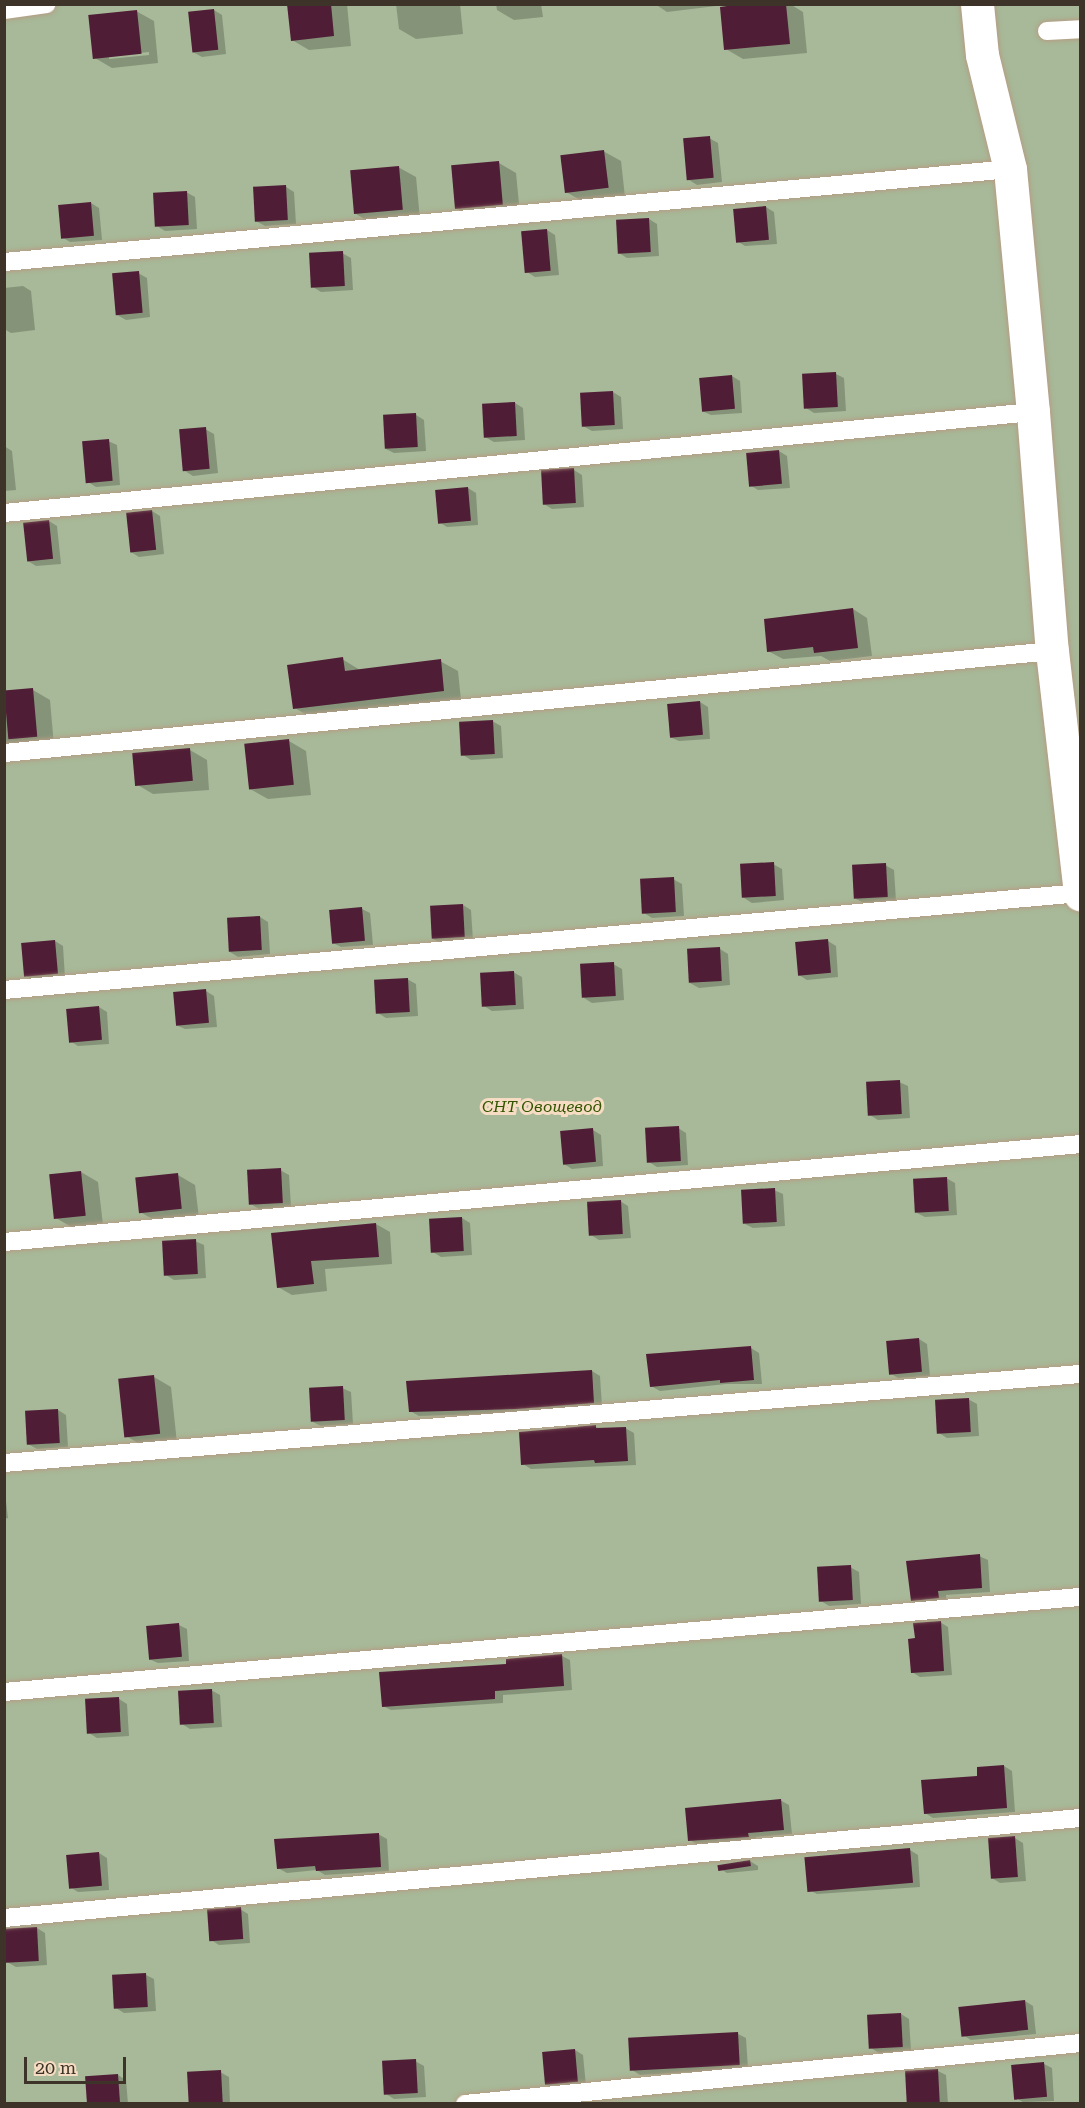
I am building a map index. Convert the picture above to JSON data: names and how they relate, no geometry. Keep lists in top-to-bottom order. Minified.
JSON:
{"parks":["СНТ Овощевод"],"scale_bar":"20 m"}
